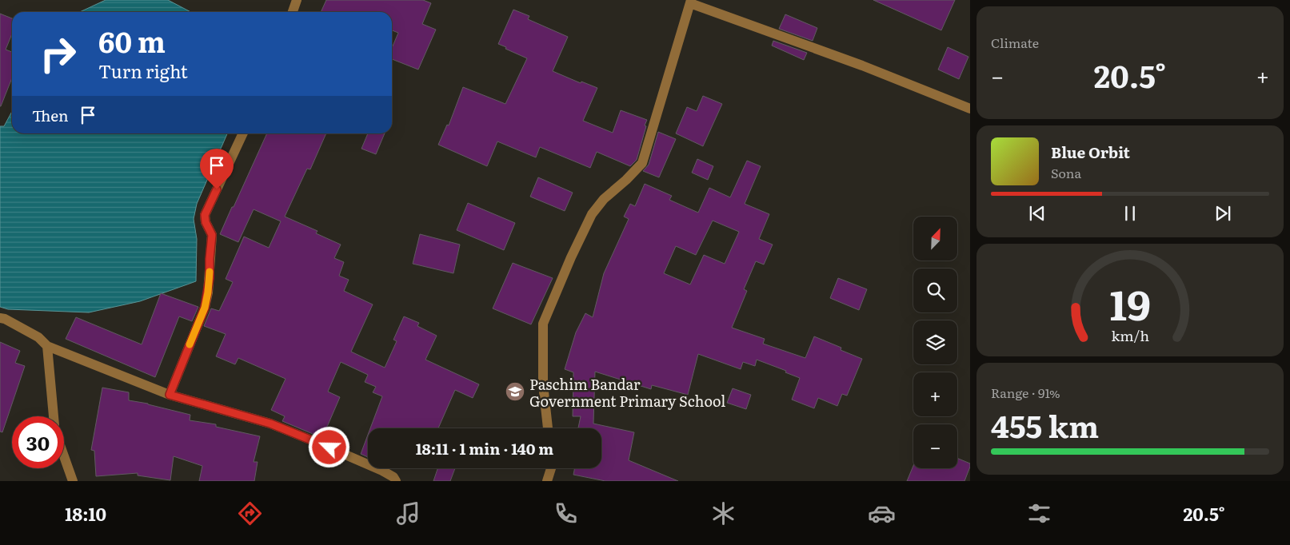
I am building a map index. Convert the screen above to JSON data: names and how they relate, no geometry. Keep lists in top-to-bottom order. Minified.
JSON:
{"places":{"school or university":["Paschim Bandar Government Primary School"]},"north":"top right","page":{"tile":["Climate",["Range · 91%","455 km"]],"turn":["60 m","Turn right"],"heat":["−","20.5°","+"],"then":"Then","song":["Blue Orbit","Sona"],"map_buttons":["+","−"],"limit":"30","trip":"18:11 · 1 min · 140 m","tabs":["18:10","20.5°"],"gauge":["19","km/h"]}}
